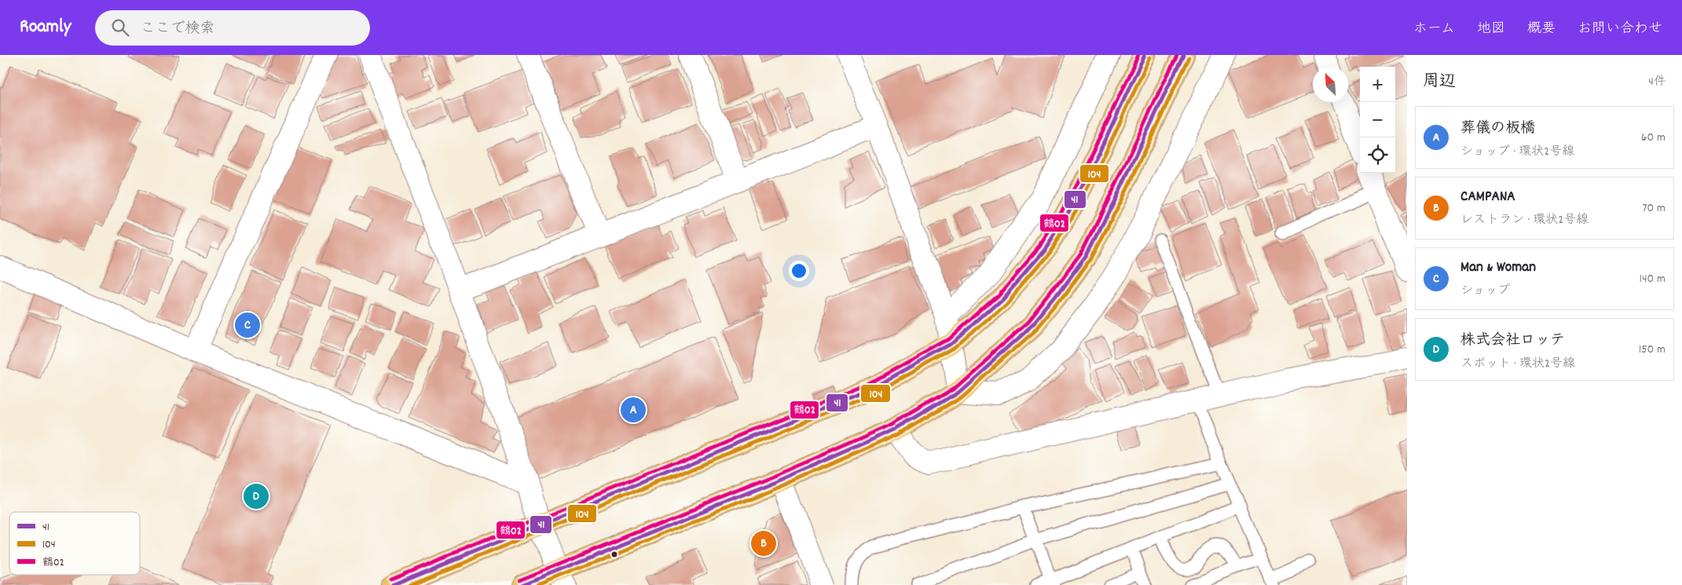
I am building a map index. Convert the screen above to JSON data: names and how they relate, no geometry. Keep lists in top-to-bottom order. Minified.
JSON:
{"lines":["transit line 41","transit line 鶴02","transit line 104"],"legend":["41","104","鶴02"],"north":"top left","page":{"header":"Roamly","search":"ここで検索","nav":["ホーム","地図","概要","お問い合わせ"],"heading":["周辺","4件"],"map_buttons":["+","−"],"list":[{"mark":"A","name":"葬儀の板橋","note":"ショップ · 環状2号線","value":"60 m"},{"mark":"B","name":"CAMPANA","note":"レストラン · 環状2号線","value":"70 m"},{"mark":"C","name":"Man & Woman","note":"ショップ","value":"140 m"},{"mark":"D","name":"株式会社ロッテ","note":"スポット · 環状2号線","value":"150 m"}],"pins":["C","A","D","B"]}}
